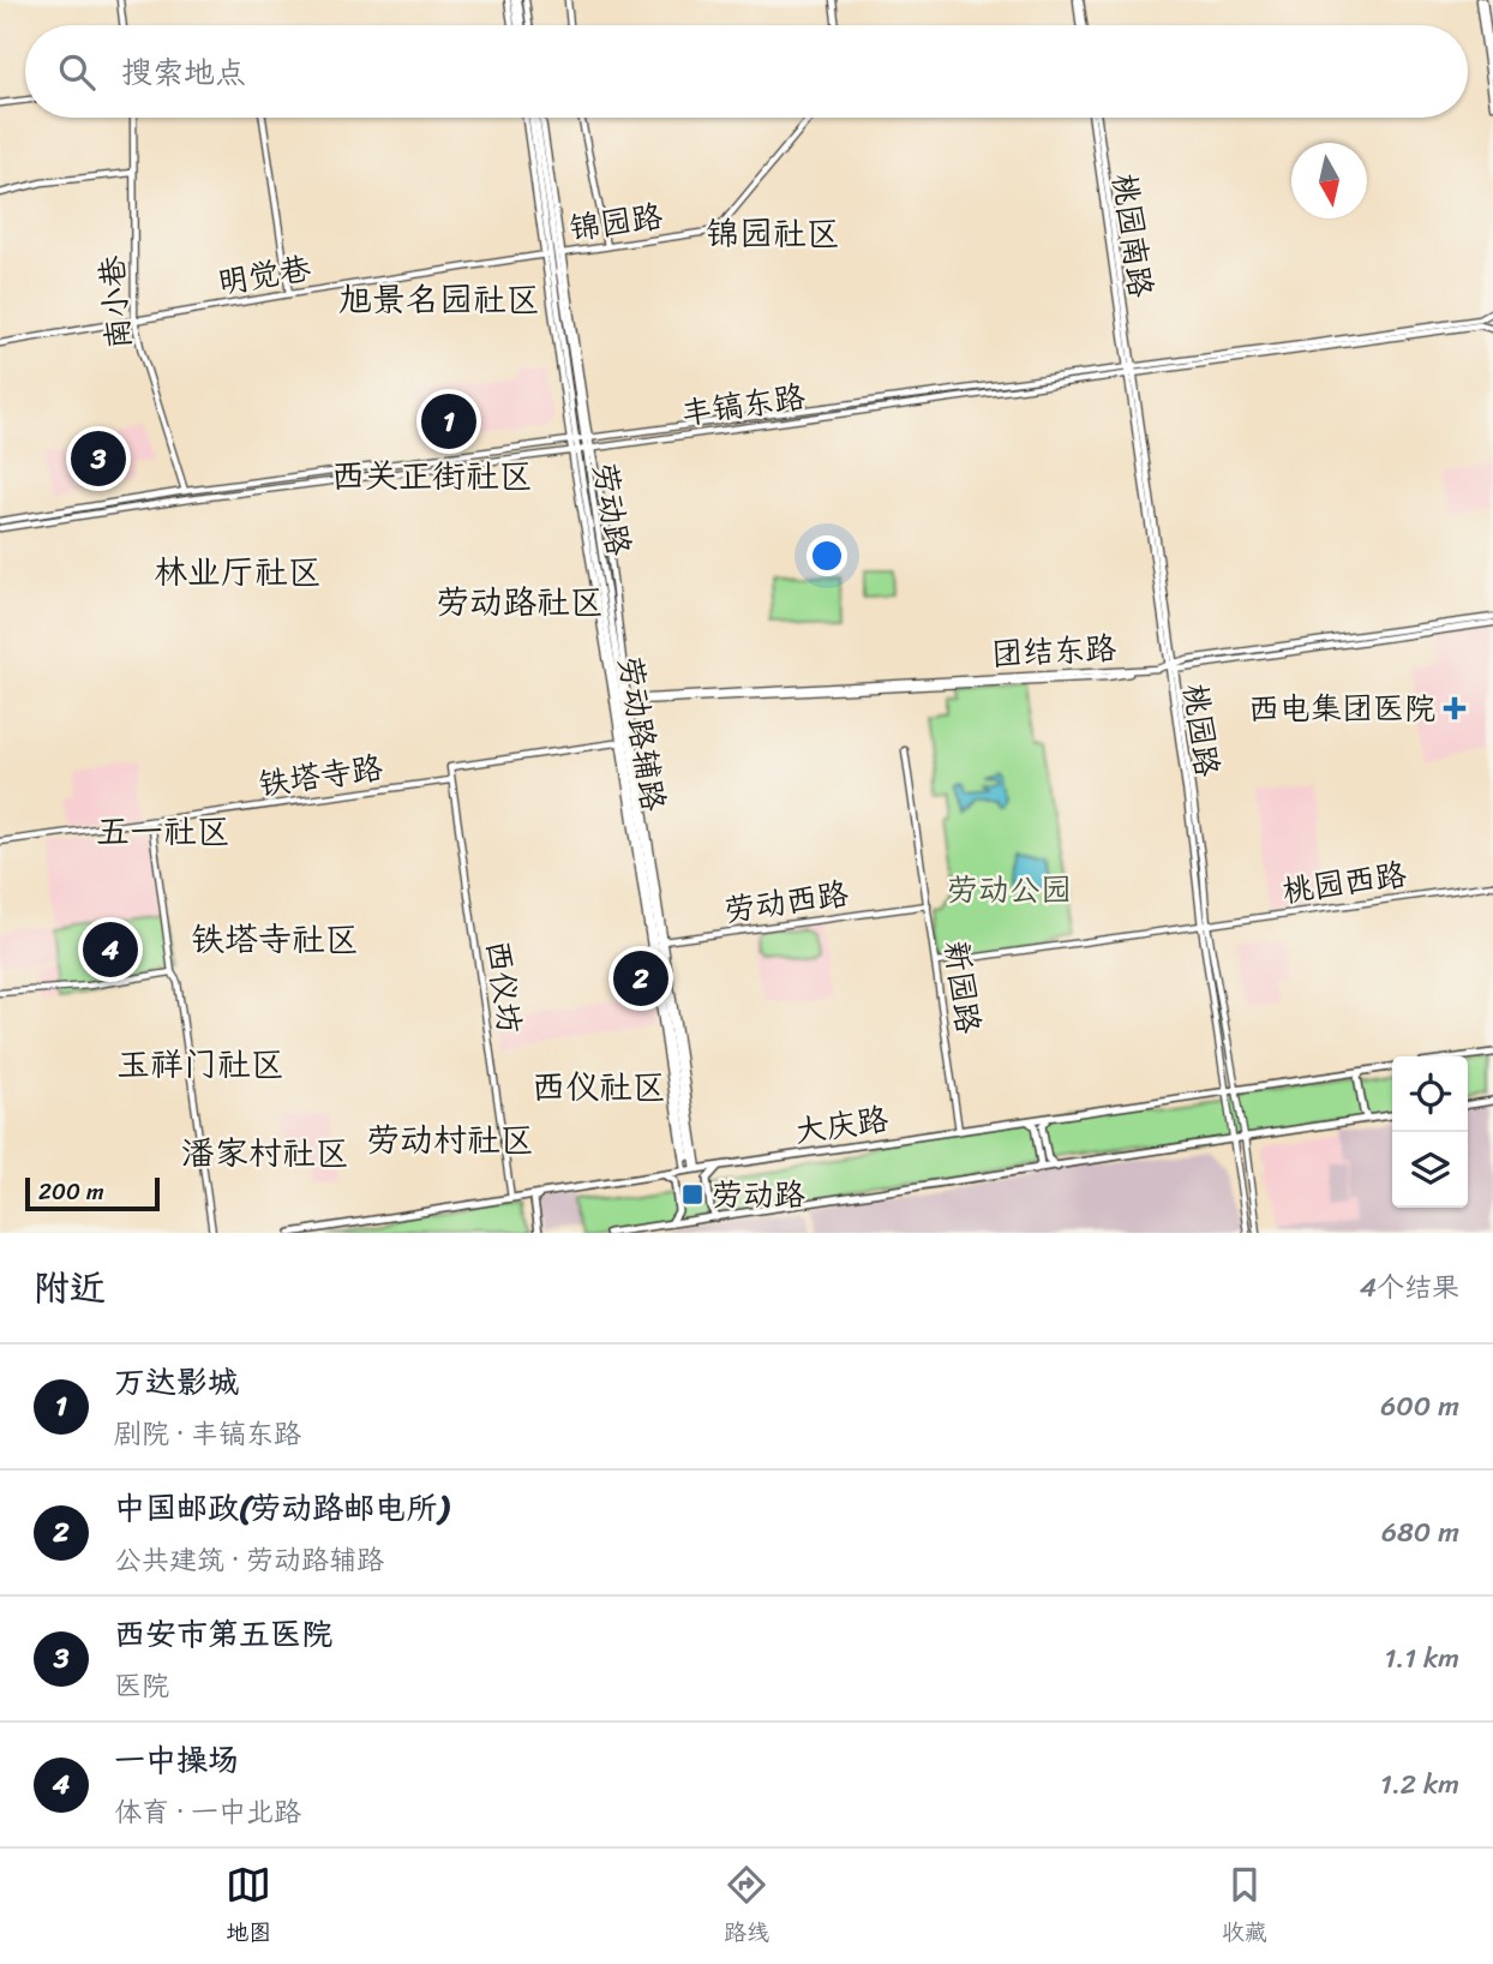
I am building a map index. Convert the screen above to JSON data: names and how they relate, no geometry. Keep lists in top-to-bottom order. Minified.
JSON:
{"streets":{"main road":["大庆路"],"street":["锦园路","桃园南路","明觉巷","南小巷","丰镐东路","劳动路","团结东路","桃园路","劳动路辅路","铁塔寺路","桃园西路","劳动西路","西仪坊","新园路"]},"crossings":[["锦园路","明觉巷"],["锦园路","劳动路"],["锦园路","劳动路辅路"],["桃园南路","丰镐东路"],["桃园南路","桃园路"],["明觉巷","南小巷"],["明觉巷","劳动路"],["明觉巷","劳动路辅路"],["南小巷","丰镐东路"],["丰镐东路","劳动路"],["丰镐东路","桃园路"],["丰镐东路","劳动路辅路"],["劳动路","团结东路"],["劳动路","劳动路辅路"],["劳动路","铁塔寺路"],["劳动路","劳动西路"],["劳动路","大庆路"],["团结东路","桃园路"],["团结东路","劳动路辅路"],["桃园路","桃园西路"],["桃园路","大庆路"],["铁塔寺路","西仪坊"],["桃园西路","新园路"],["劳动西路","新园路"],["西仪坊","大庆路"],["新园路","大庆路"]],"districts":["锦园社区","旭景名园社区","西关正街社区","林业厅社区","劳动路社区","五一社区","铁塔寺社区","玉祥门社区","西仪社区","劳动村社区","潘家村社区"],"parks":["劳动公园"],"places":{"health":["西电集团医院"],"transit":["劳动路"]},"scale_bar":"200 m","north":"bottom","page":{"search":"搜索地点","pins":["1","3","4","2"],"scale":"200 m","heading":["附近","4个结果"],"list":[{"mark":"1","name":"万达影城","note":"剧院 · 丰镐东路","value":"600 m"},{"mark":"2","name":"中国邮政(劳动路邮电所)","note":"公共建筑 · 劳动路辅路","value":"680 m"},{"mark":"3","name":"西安市第五医院","note":"医院","value":"1.1 km"},{"mark":"4","name":"一中操场","note":"体育 · 一中北路","value":"1.2 km"}],"nav":["地图","路线","收藏"]}}
